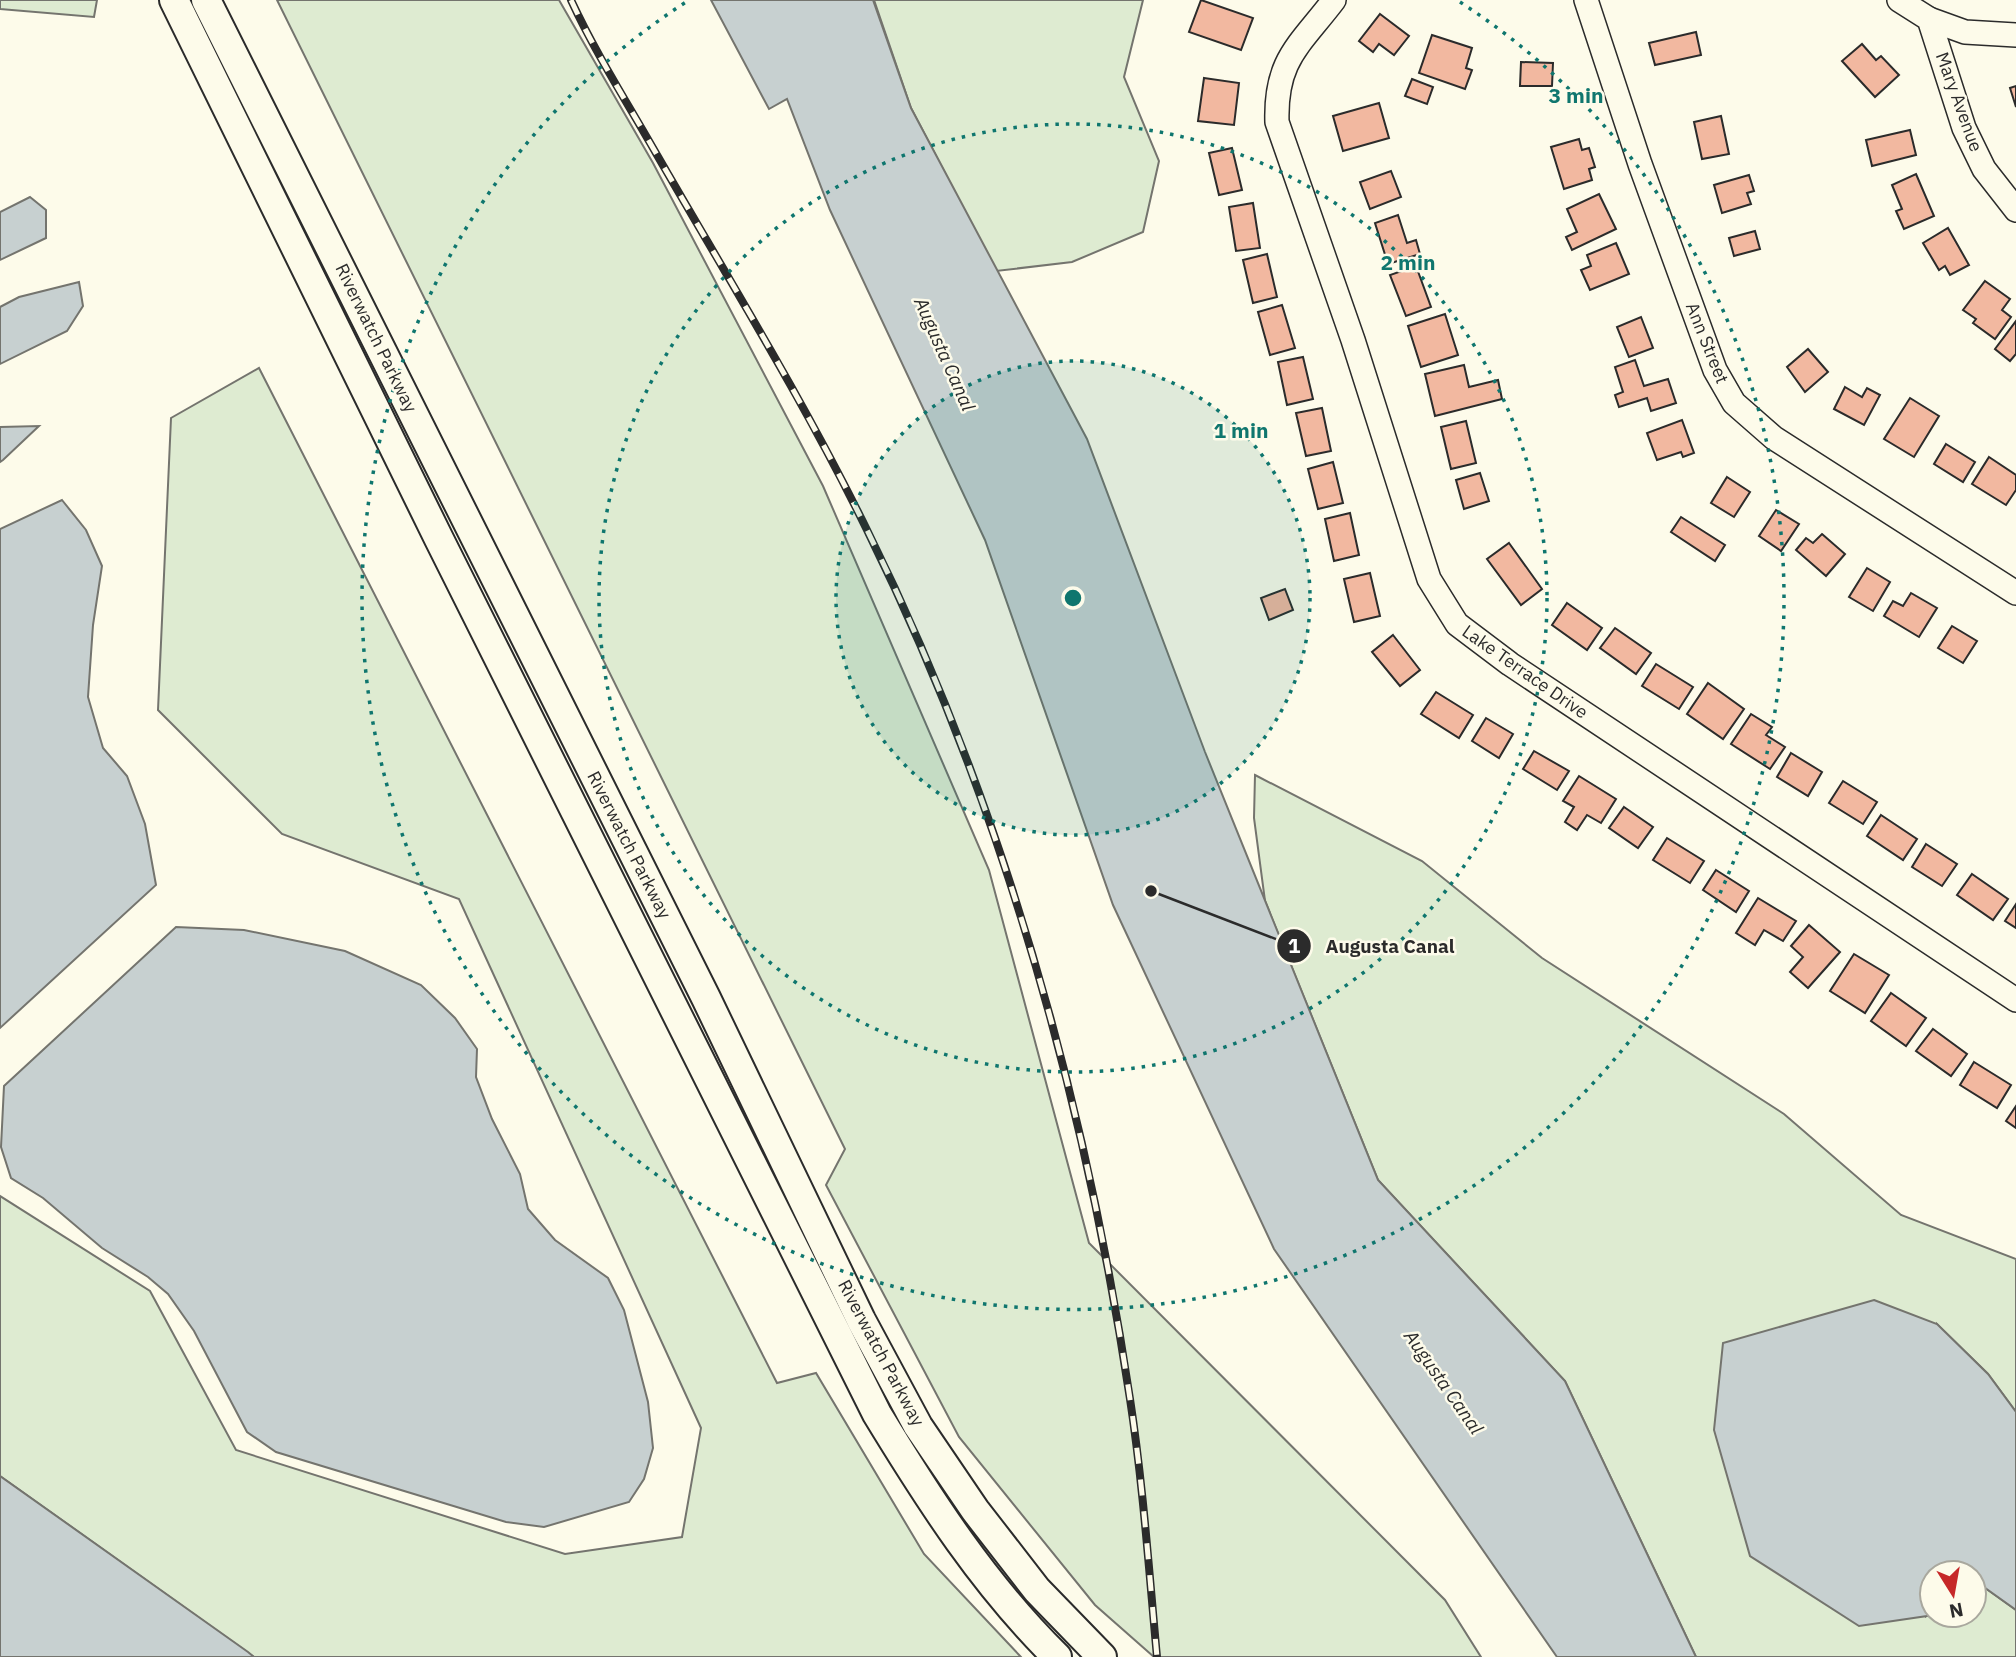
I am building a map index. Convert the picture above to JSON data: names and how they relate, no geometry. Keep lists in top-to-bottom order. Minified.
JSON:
{"streets":{"main road":["Riverwatch Parkway"],"street":["Mary Avenue","Ann Street","Lake Terrace Drive"]},"water":["Augusta Canal"],"places":["Augusta Canal"],"north":"bottom","rings":["3 min","2 min","1 min"]}
